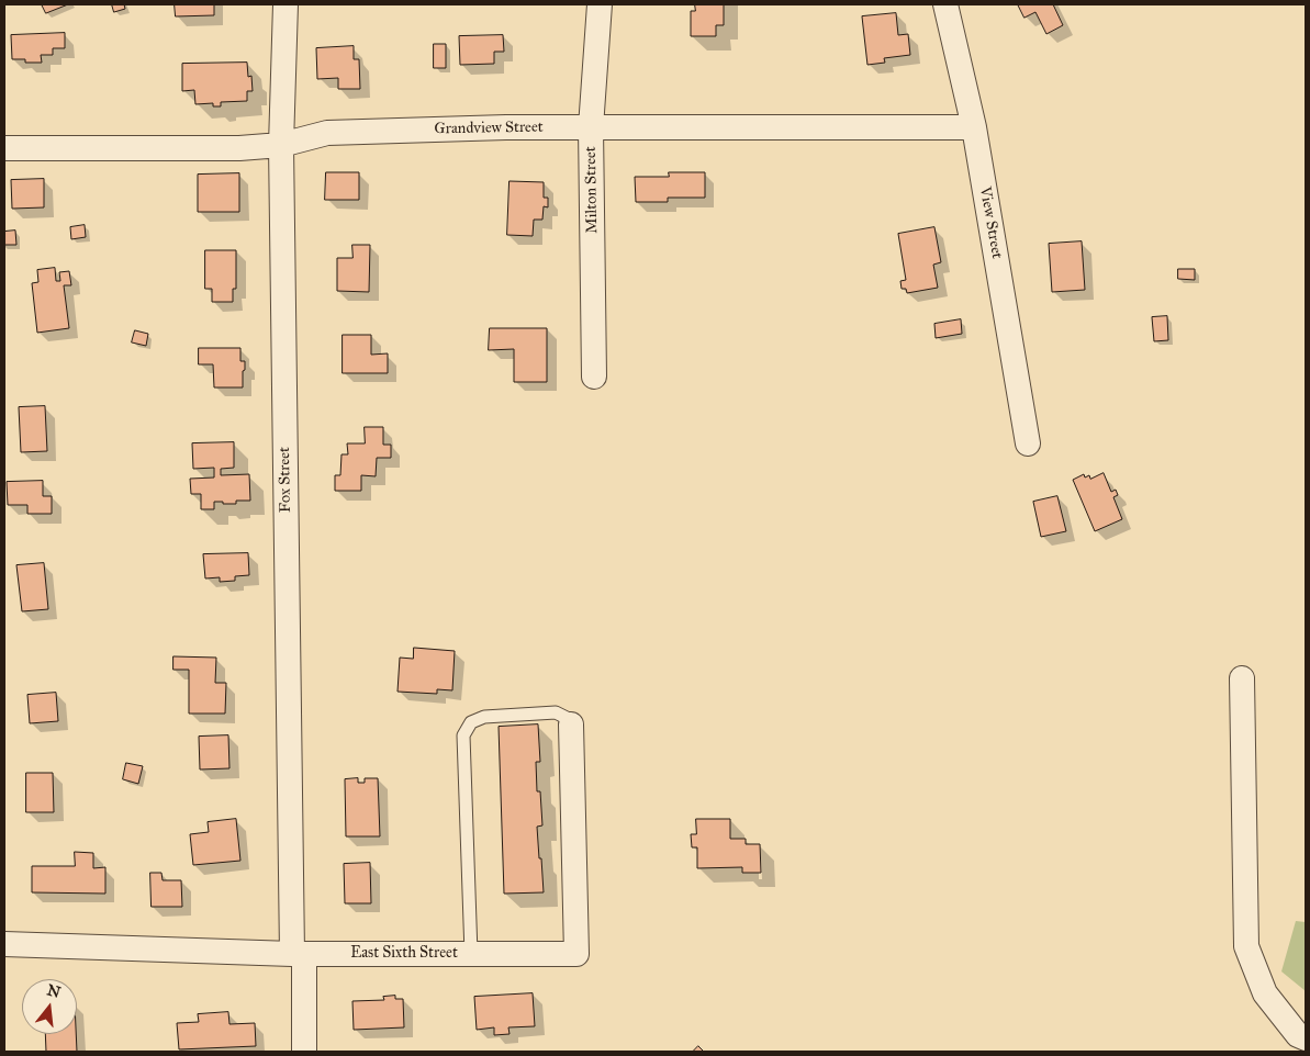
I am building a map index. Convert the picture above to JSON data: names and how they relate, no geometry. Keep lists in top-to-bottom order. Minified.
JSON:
{"streets":{"street":["Grandview Street","Milton Street","View Street","Fox Street","East Sixth Street"]},"crossings":[["Grandview Street","Milton Street"],["Grandview Street","View Street"],["Grandview Street","Fox Street"],["Fox Street","East Sixth Street"]],"north":"top"}
